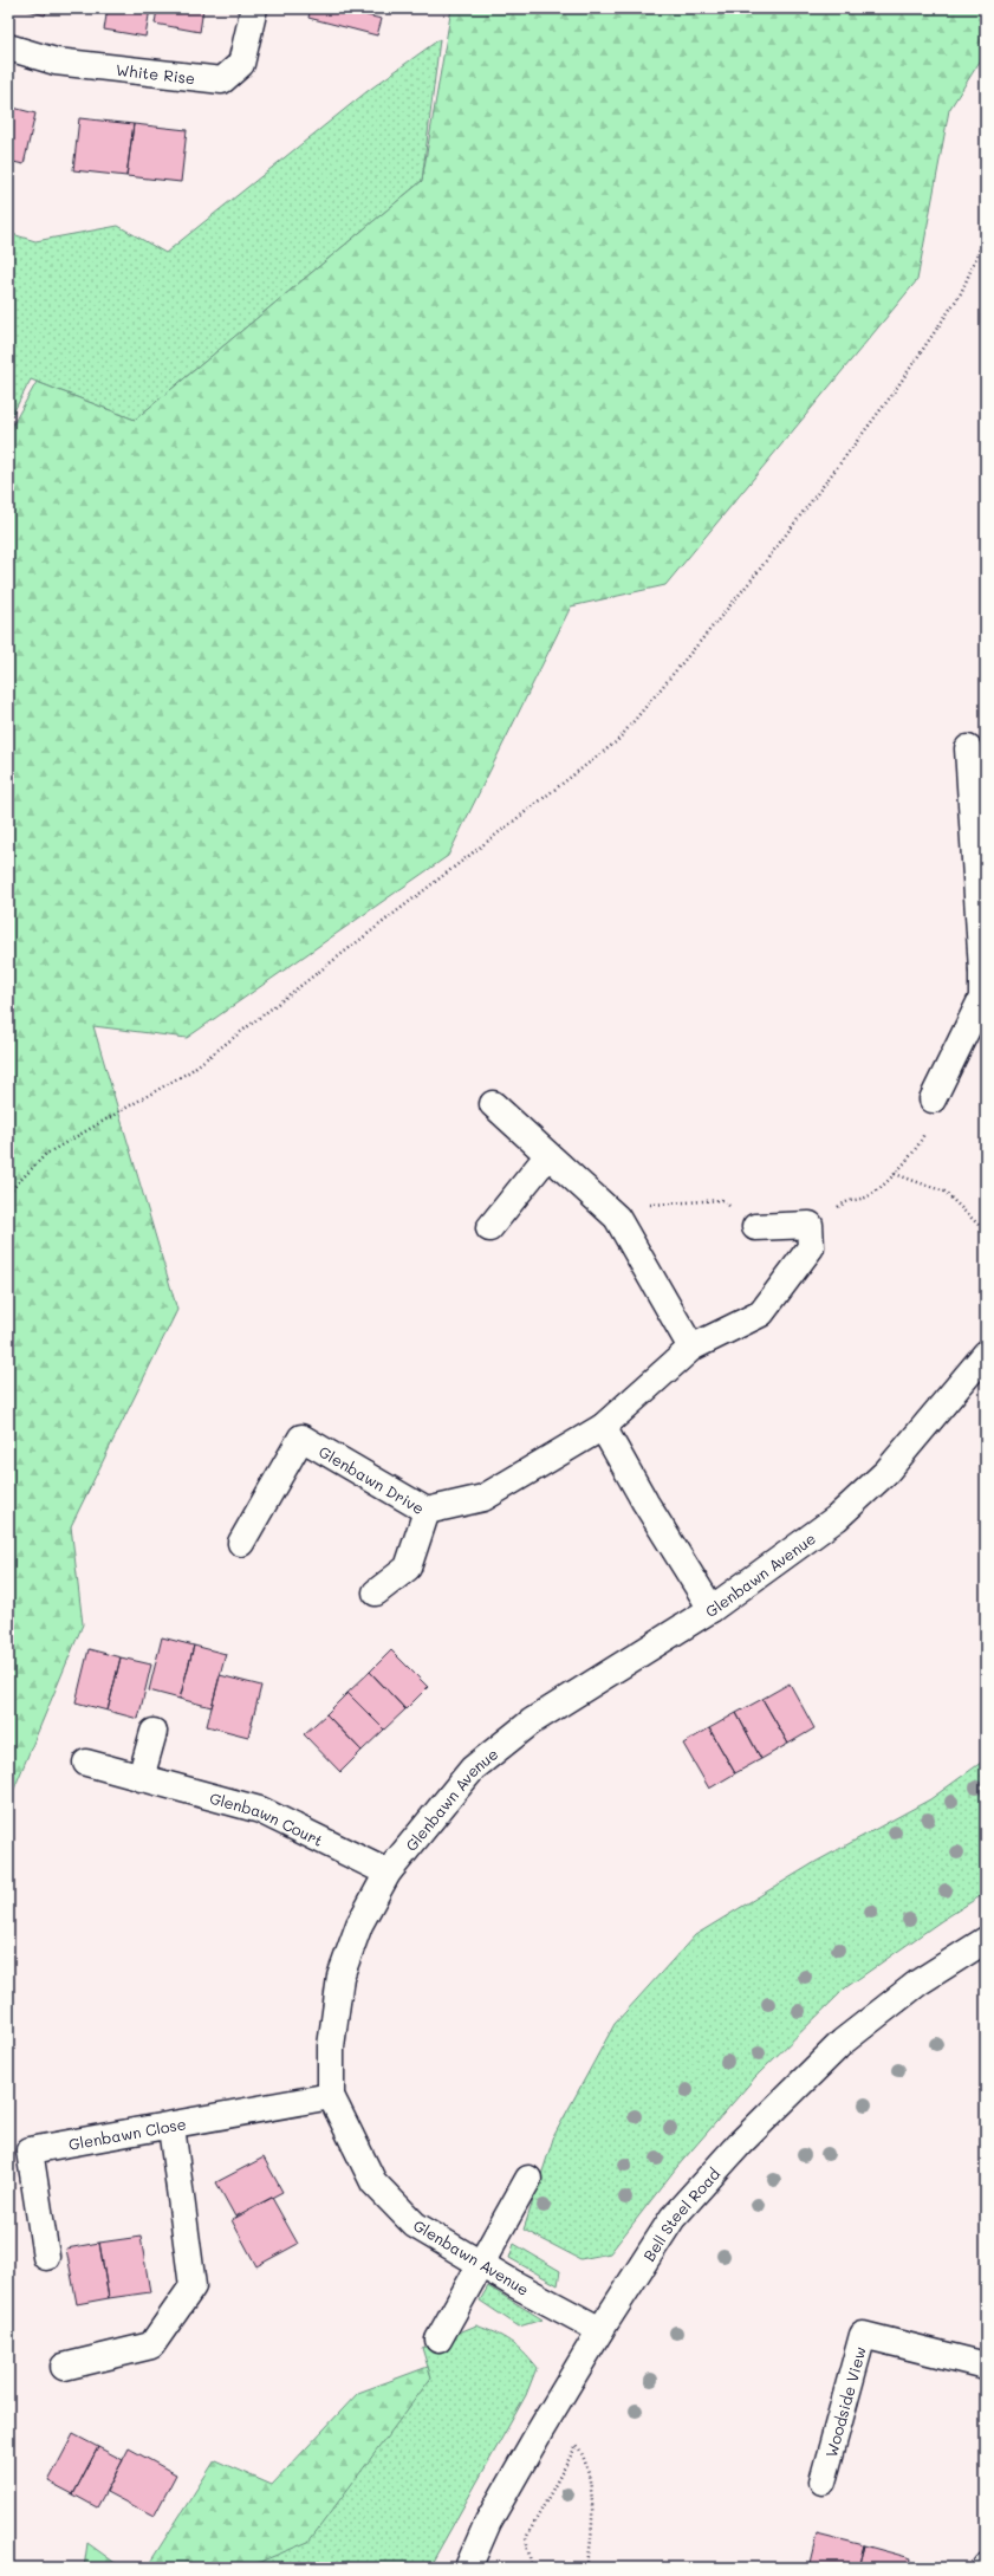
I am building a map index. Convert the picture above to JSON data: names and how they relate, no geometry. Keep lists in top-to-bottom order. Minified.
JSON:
{"streets":{"street":["White Rise","Glenbawn Drive","Glenbawn Avenue","Glenbawn Court","Glenbawn Close","Bell Steel Road","Woodside View"]},"crossings":[["Glenbawn Avenue","Glenbawn Court"],["Glenbawn Avenue","Glenbawn Close"],["Glenbawn Avenue","Bell Steel Road"]]}
